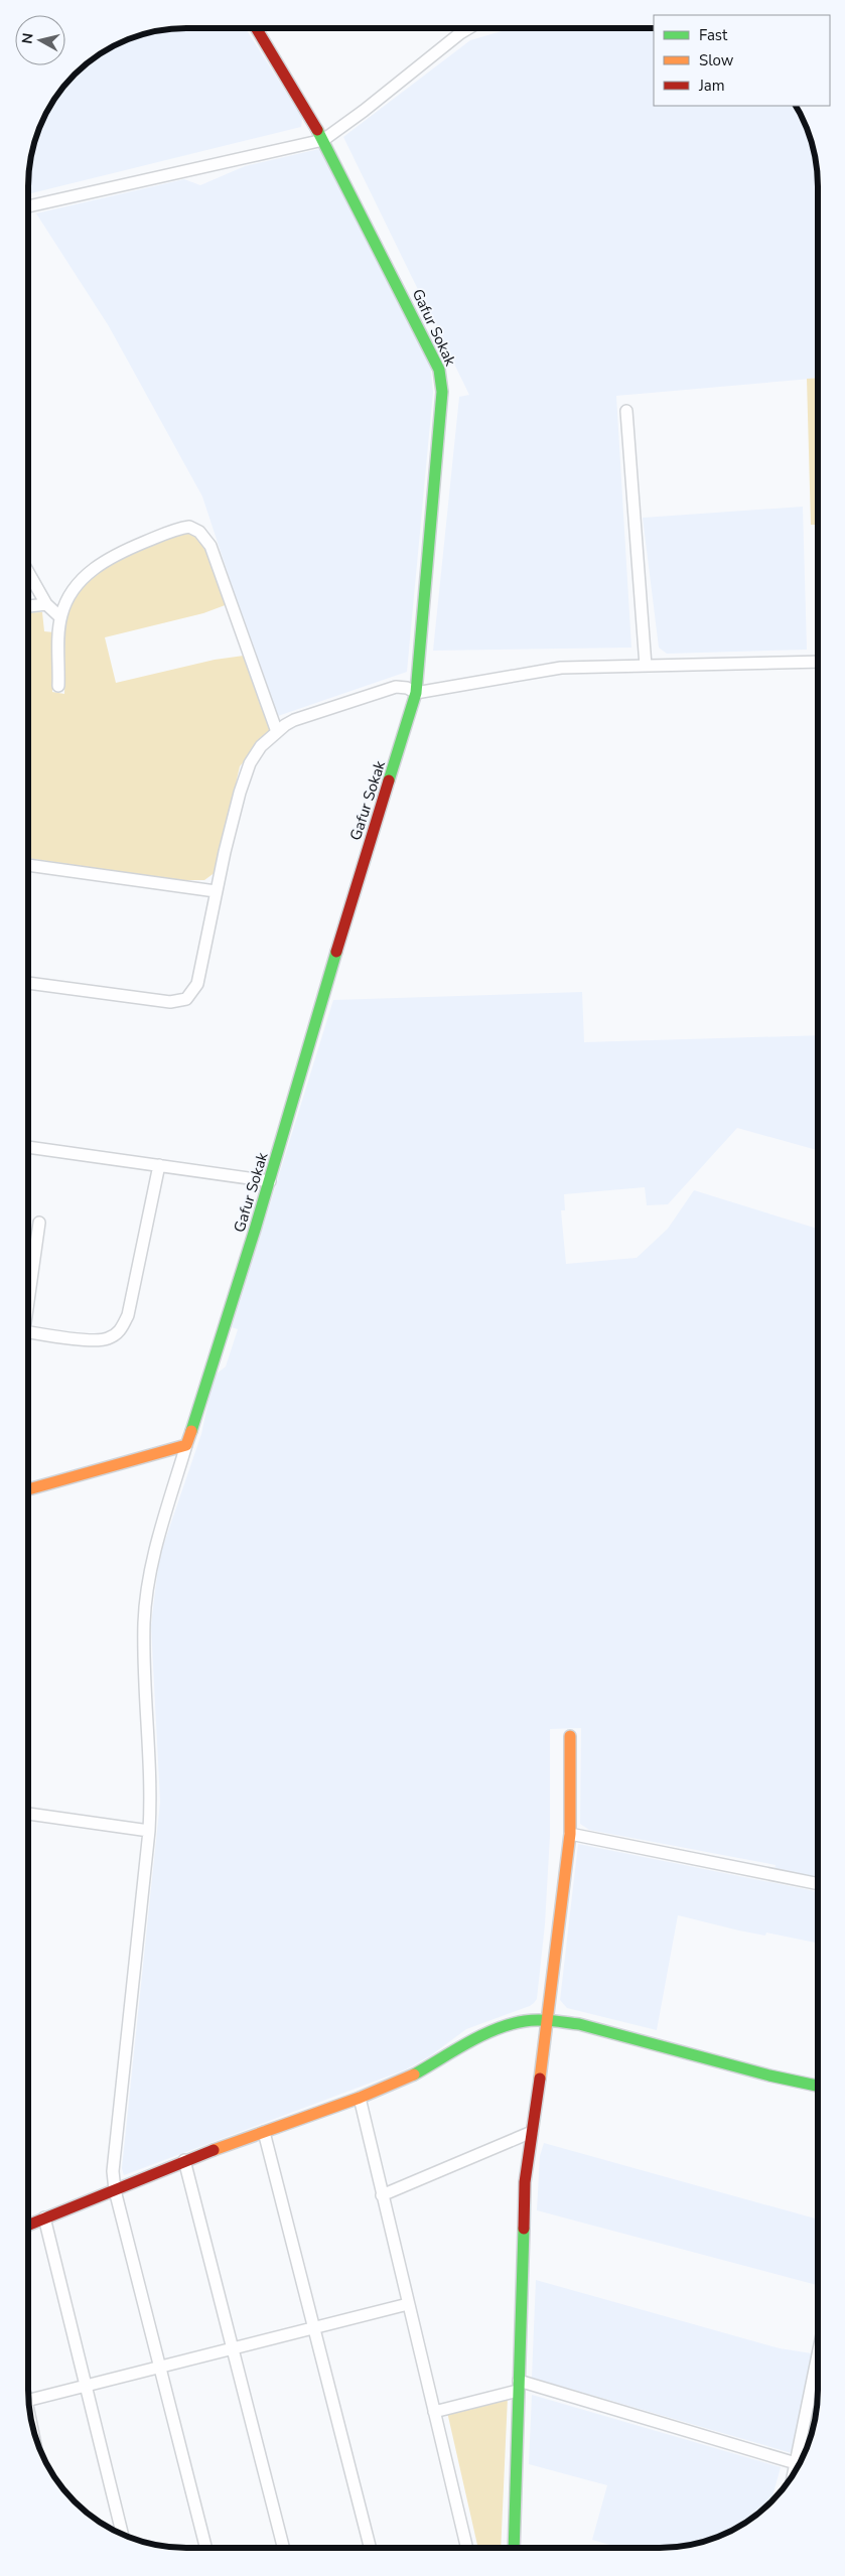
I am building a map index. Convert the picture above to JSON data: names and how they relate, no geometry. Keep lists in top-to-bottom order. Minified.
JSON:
{"streets":{"street":["Gafur Sokak"]},"legend":["Fast","Slow","Jam"],"north":"left"}
